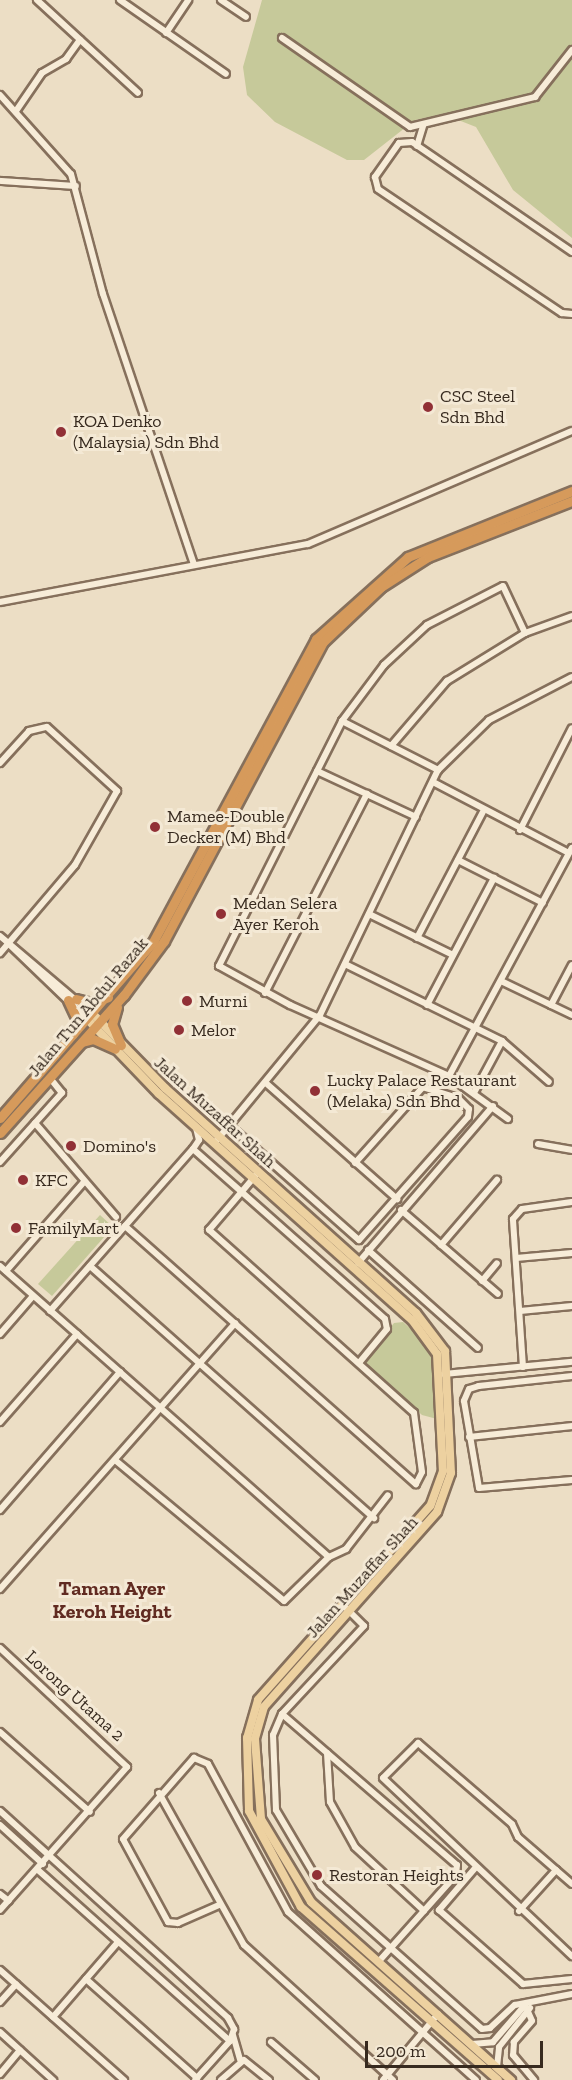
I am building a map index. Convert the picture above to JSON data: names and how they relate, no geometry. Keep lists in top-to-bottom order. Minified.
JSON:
{"streets":{"highway":["Jalan Tun Abdul Razak"],"main road":["Jalan Muzaffar Shah"],"street":["Lorong Utama 2"]},"crossings":[["Jalan Tun Abdul Razak","Jalan Muzaffar Shah"]],"districts":["Taman Ayer Keroh Height"],"places":["CSC Steel Sdn Bhd","KOA Denko (Malaysia) Sdn Bhd","Mamee-Double Decker (M) Bhd","Medan Selera Ayer Keroh","Murni","Melor","Lucky Palace Restaurant (Melaka) Sdn Bhd","Domino's","KFC","FamilyMart","Restoran Heights"],"scale_bar":"200 m"}
